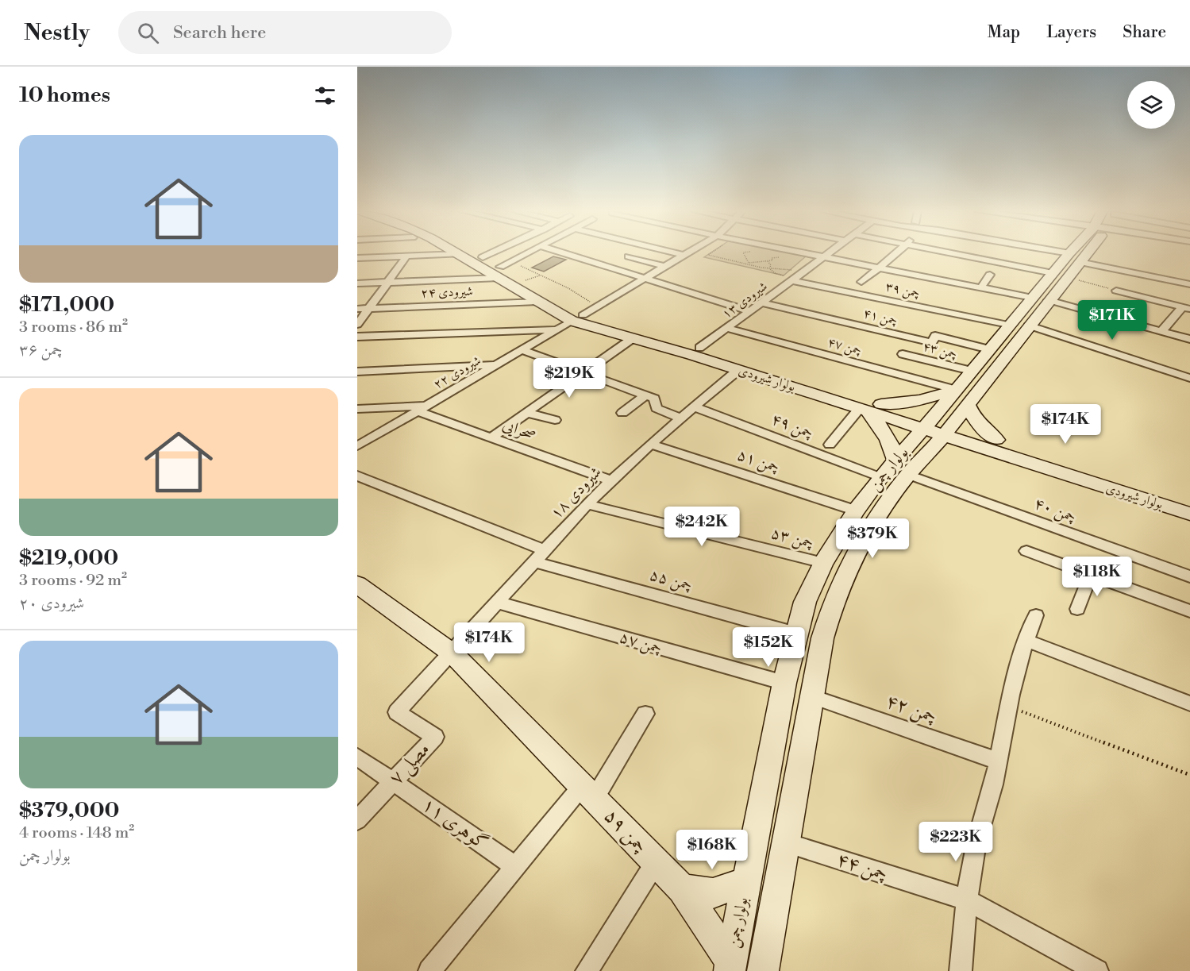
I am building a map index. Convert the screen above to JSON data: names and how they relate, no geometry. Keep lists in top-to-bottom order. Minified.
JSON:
{"streets":{"main road":["بولوار شیرودی","بولوار چمن","چمن ۵۹"],"street":["چمن ۳۹","شیرودی ۲۴","شیرودی ۱۳","چمن ۴۱","چمن ۴۷","چمن ۴۳","شیرودی ۲۲","چمن ۴۹","صحرایی","چمن ۵۱","شیرودی ۱۸","چمن ۴۰","چمن ۵۳","چمن ۵۵","چمن ۵۷","چمن ۴۲","مصلی ۷","گوهری ۱۱","چمن ۴۴"]},"crossings":[["چمن ۳۹","شیرودی ۱۳"],["چمن ۳۹","بولوار چمن"],["شیرودی ۲۴","بولوار شیرودی"],["شیرودی ۱۳","چمن ۴۱"],["شیرودی ۱۳","چمن ۴۷"],["شیرودی ۱۳","بولوار شیرودی"],["چمن ۴۱","بولوار چمن"],["چمن ۴۷","بولوار چمن"],["چمن ۴۳","بولوار چمن"],["شیرودی ۲۲","بولوار شیرودی"],["شیرودی ۲۲","صحرایی"],["بولوار شیرودی","بولوار چمن"],["بولوار شیرودی","شیرودی ۱۸"],["چمن ۴۹","بولوار چمن"],["چمن ۴۹","شیرودی ۱۸"],["چمن ۴۹","چمن ۴۰"],["صحرایی","شیرودی ۱۸"],["چمن ۵۱","بولوار چمن"],["چمن ۵۱","شیرودی ۱۸"],["بولوار چمن","چمن ۴۰"],["بولوار چمن","چمن ۵۳"],["بولوار چمن","چمن ۵۵"],["بولوار چمن","چمن ۵۷"],["بولوار چمن","چمن ۴۲"],["بولوار چمن","چمن ۵۹"],["بولوار چمن","چمن ۴۴"],["شیرودی ۱۸","چمن ۵۳"],["شیرودی ۱۸","چمن ۵۵"],["شیرودی ۱۸","چمن ۵۷"],["شیرودی ۱۸","مصلی ۷"],["شیرودی ۱۸","چمن ۵۹"],["مصلی ۷","گوهری ۱۱"],["مصلی ۷","چمن ۵۹"]],"page":{"header":"Nestly","search":"Search here","nav":["Map","Layers","Share"],"heading":"10 homes","list":[{"name":"$171,000","note":"3 rooms · 86 m² · چمن ۳۶"},{"name":"$219,000","note":"3 rooms · 92 m² · شیرودی ۲۰"},{"name":"$379,000","note":"4 rooms · 148 m² · بولوار چمن"}],"price":["$171K","$219K","$174K","$242K","$379K","$118K","$174K","$152K","$223K","$168K"]}}
